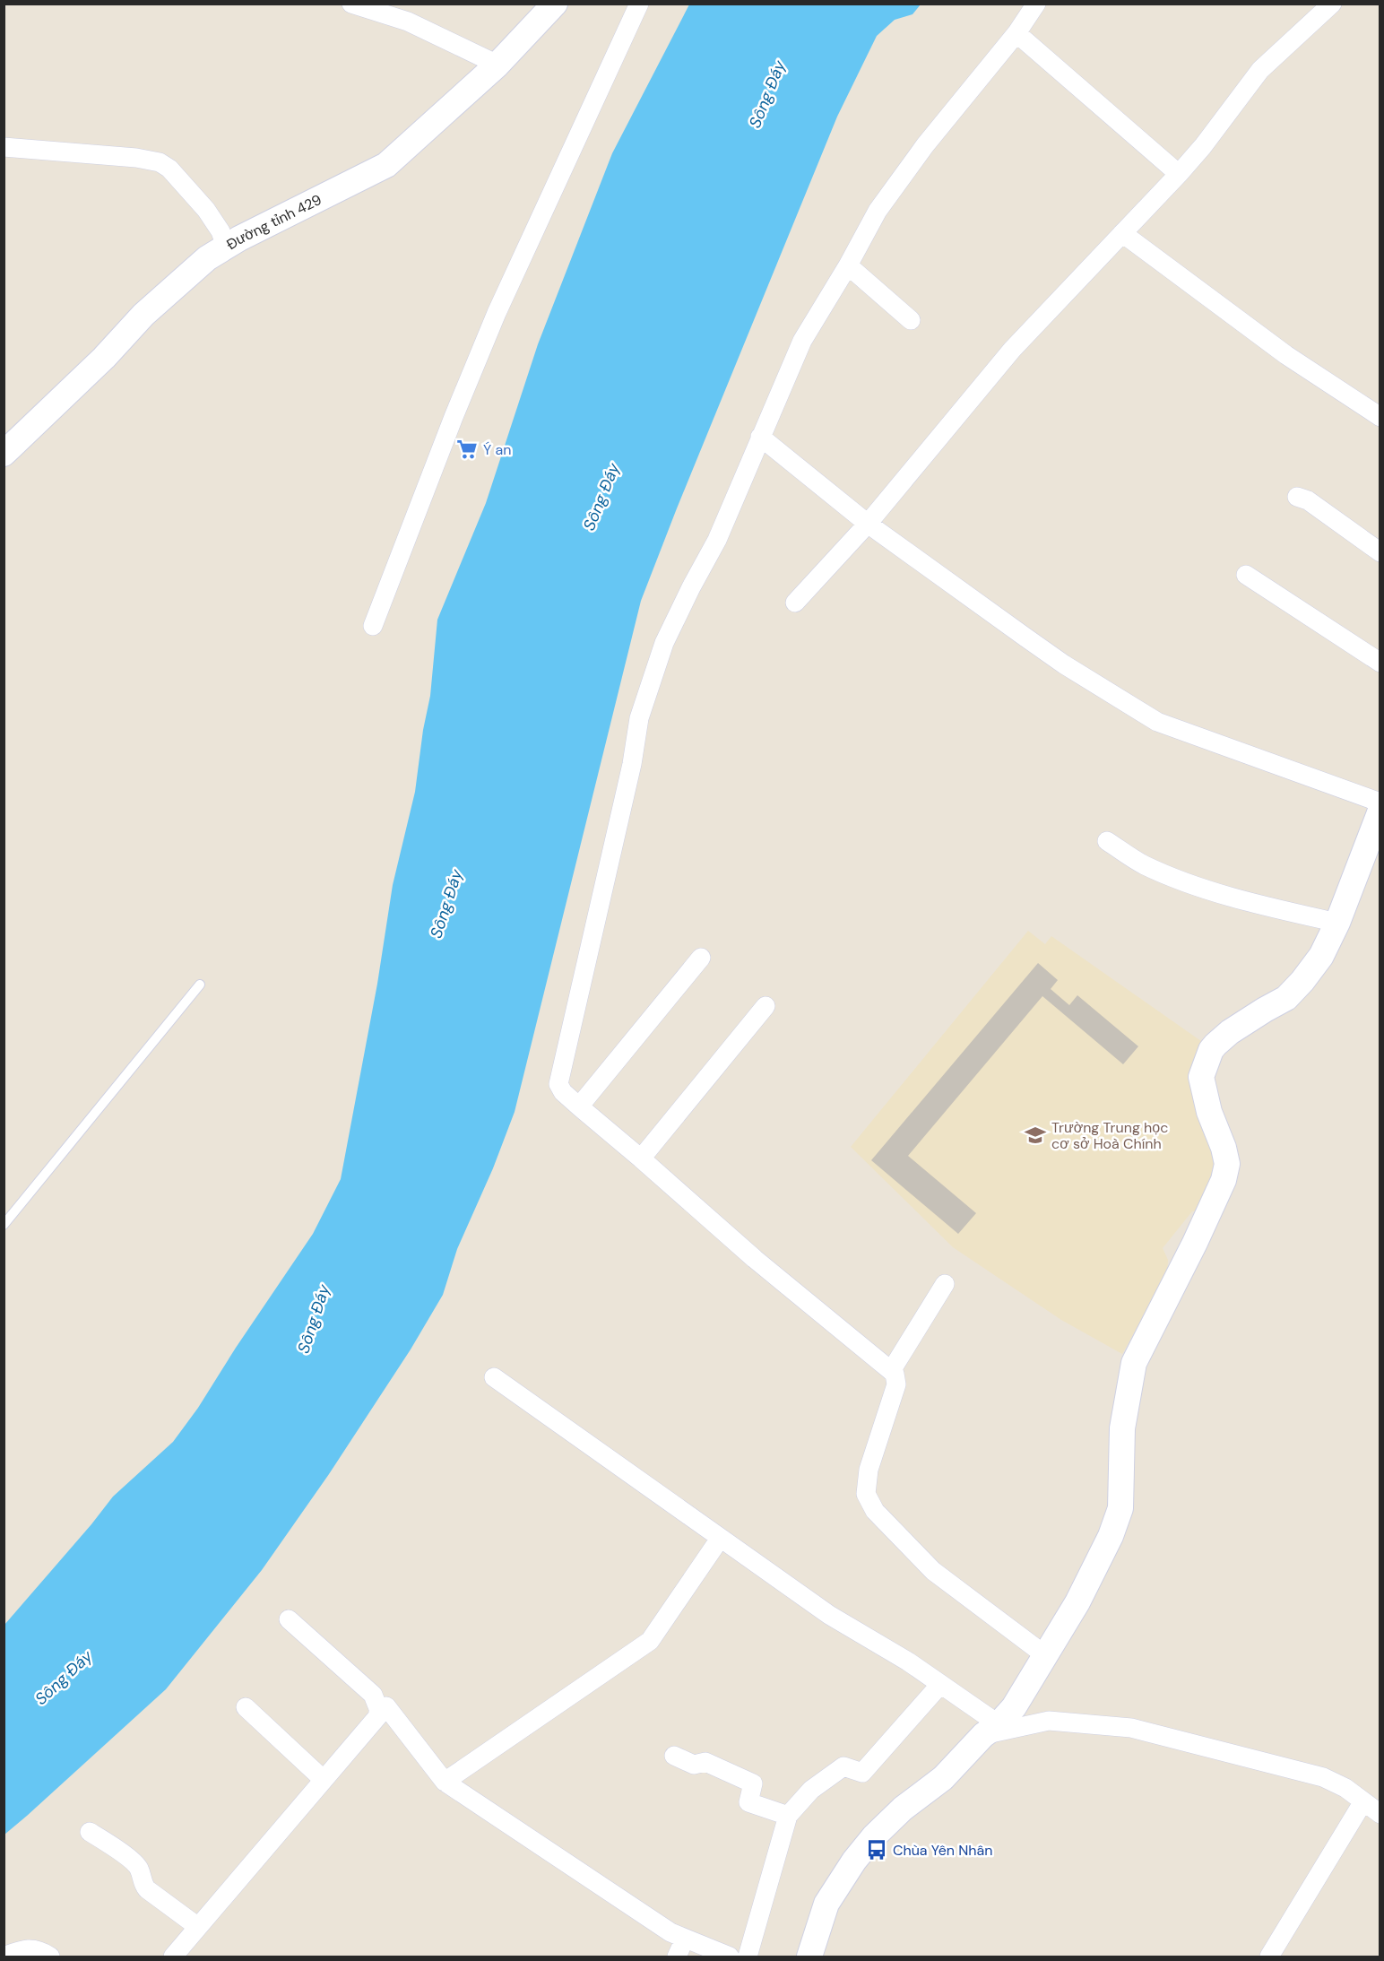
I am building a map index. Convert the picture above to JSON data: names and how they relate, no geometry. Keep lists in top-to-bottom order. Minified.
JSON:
{"streets":{"street":["Đường tỉnh 429"]},"water":["Sông Đáy"],"places":{"supermarket":["Ý an"],"school or university":["Trường Trung học cơ sở Hoà Chính"],"bus stop":["Chùa Yên Nhân"]}}
